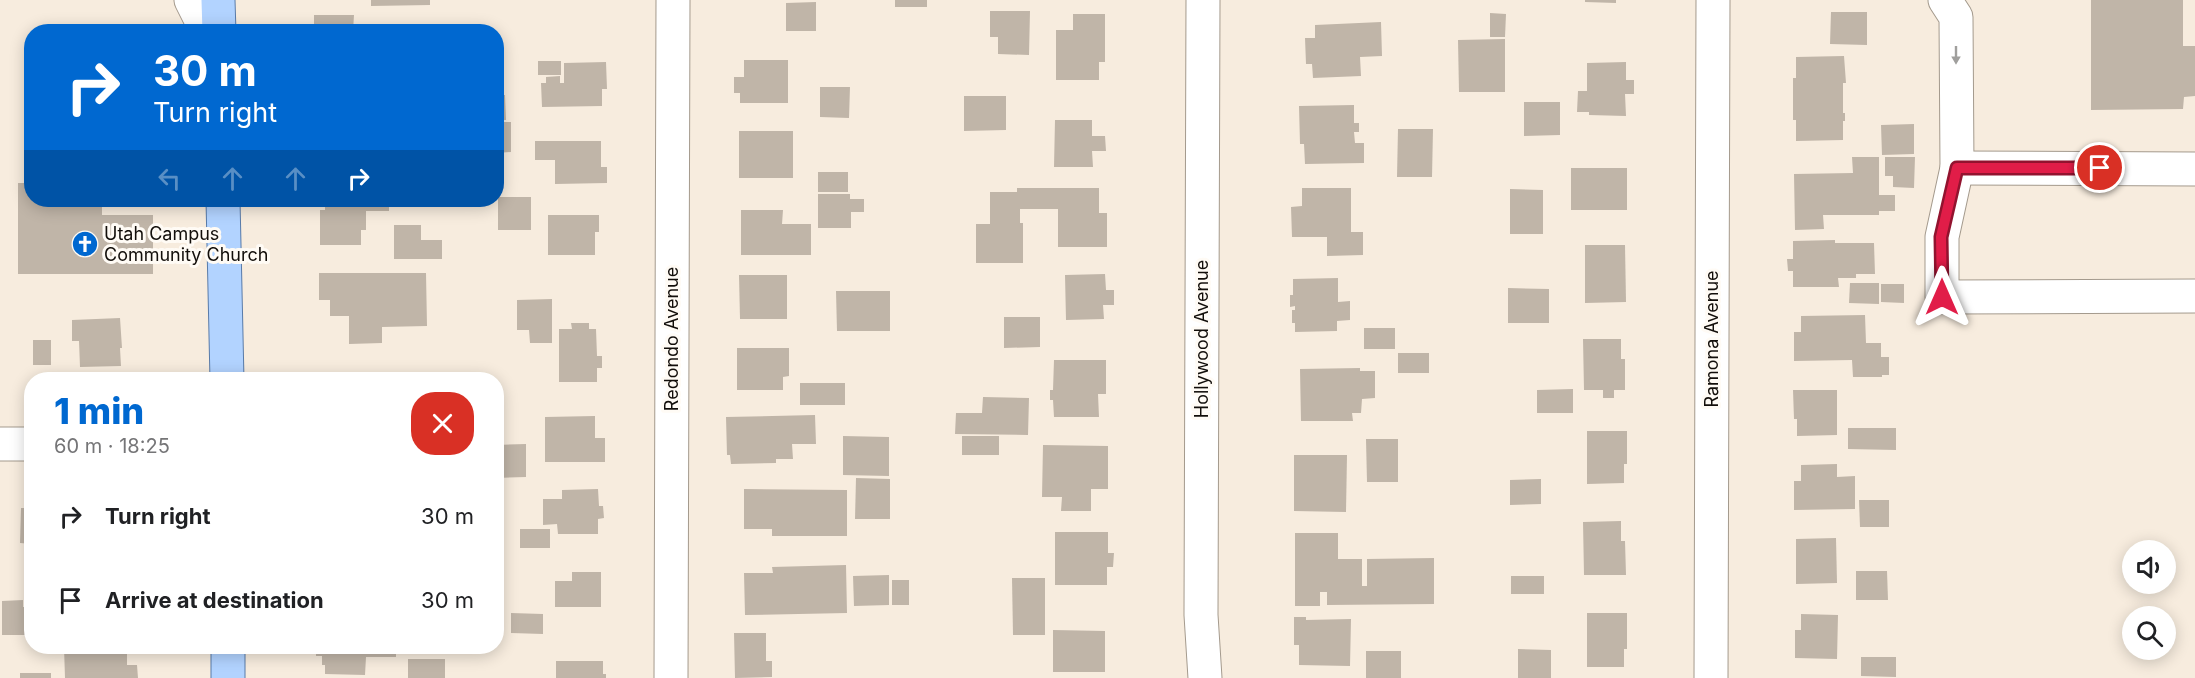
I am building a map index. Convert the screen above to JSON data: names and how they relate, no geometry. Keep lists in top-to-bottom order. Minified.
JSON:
{"streets":{"street":["Redondo Avenue","Hollywood Avenue","Ramona Avenue"]},"places":{"church":["Utah Campus Community Church"]},"page":{"turn":["30 m","Turn right"],"heading":["1 min","60 m · 18:25"],"list":[{"name":"Turn right","value":"30 m"},{"name":"Arrive at destination","value":"30 m"}]}}
